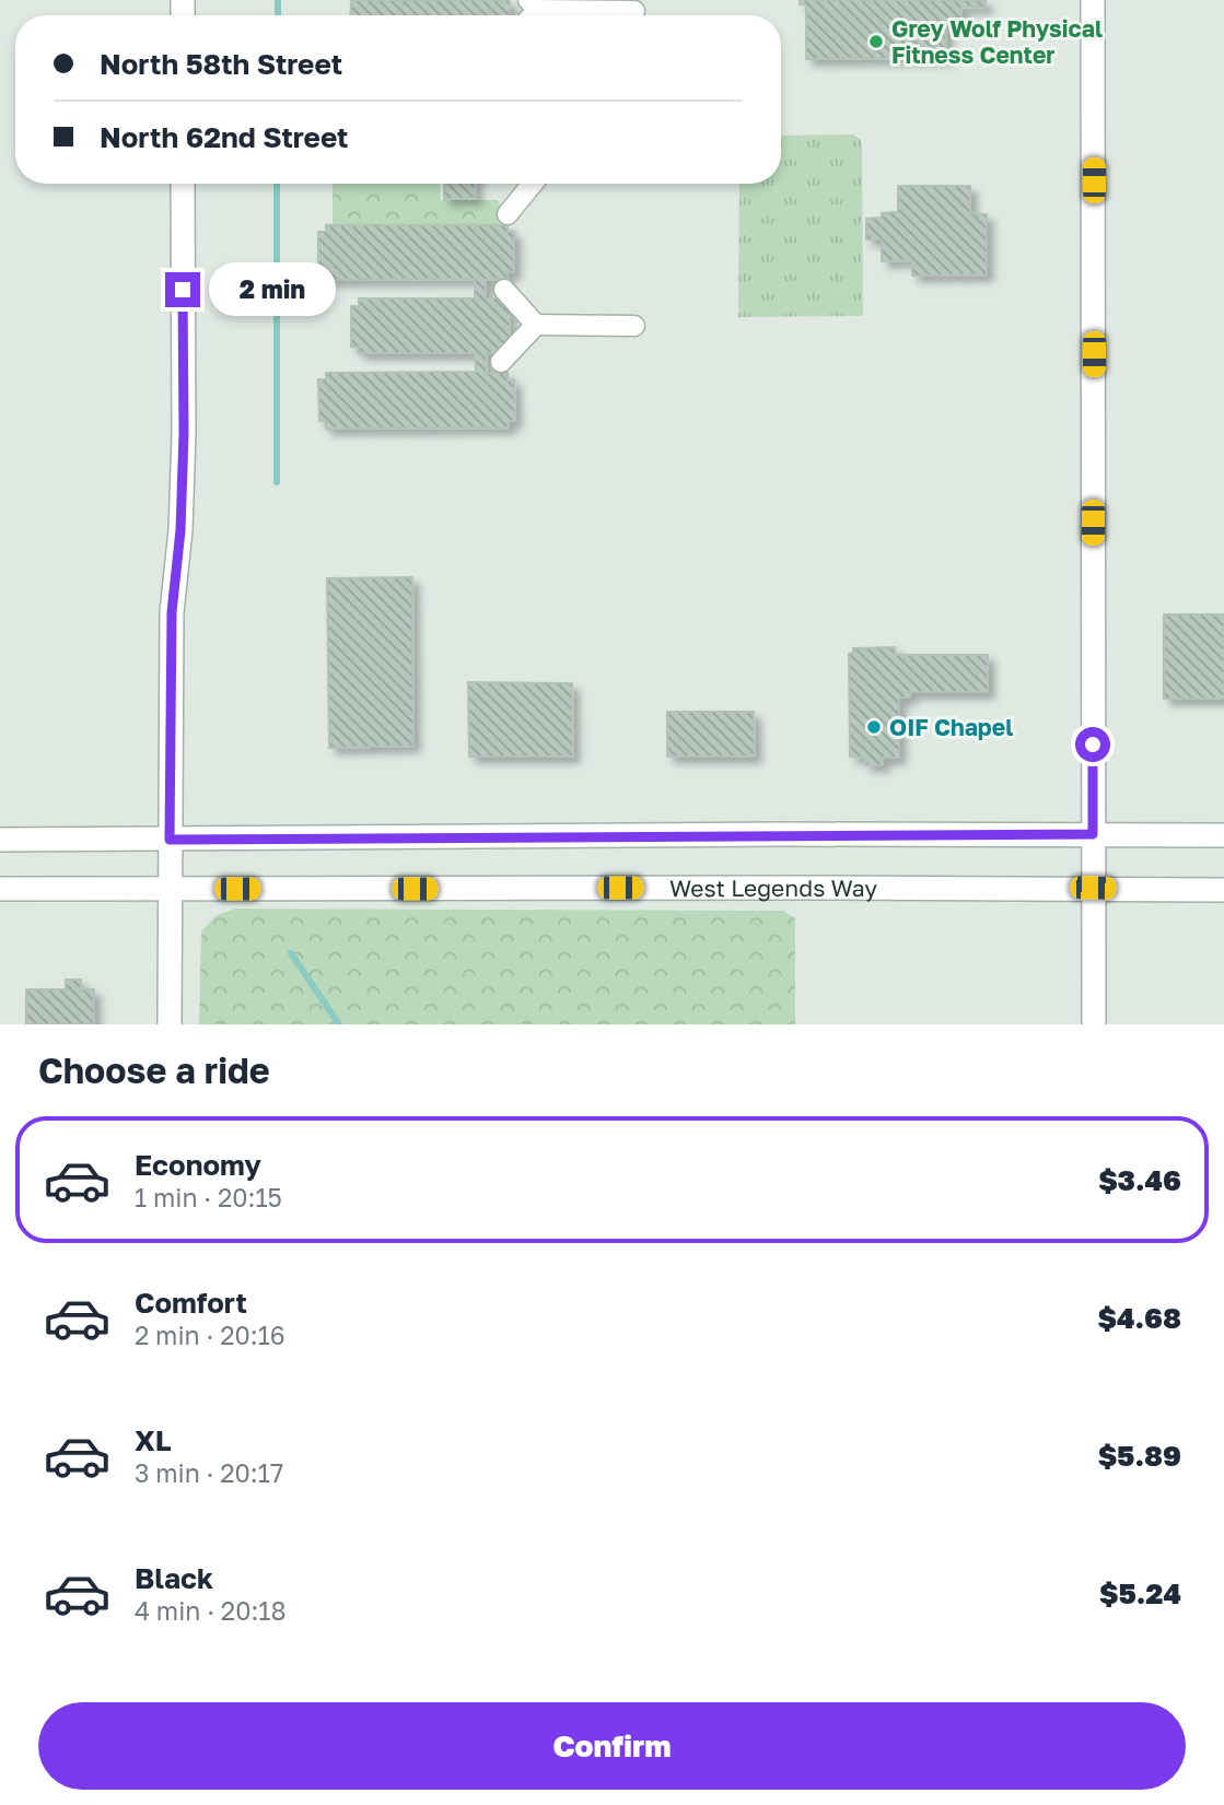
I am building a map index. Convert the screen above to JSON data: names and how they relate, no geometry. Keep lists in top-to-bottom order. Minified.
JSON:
{"streets":{"street":["West Legends Way"]},"places":["Grey Wolf Physical Fitness Center","OIF Chapel"],"page":{"banner":["North 58th Street","North 62nd Street"],"bubble":"2 min","heading":"Choose a ride","list":[{"name":"Economy","note":"1 min · 20:15","value":"$3.46"},{"name":"Comfort","note":"2 min · 20:16","value":"$4.68"},{"name":"XL","note":"3 min · 20:17","value":"$5.89"},{"name":"Black","note":"4 min · 20:18","value":"$5.24"}],"buttons":"Confirm"}}
